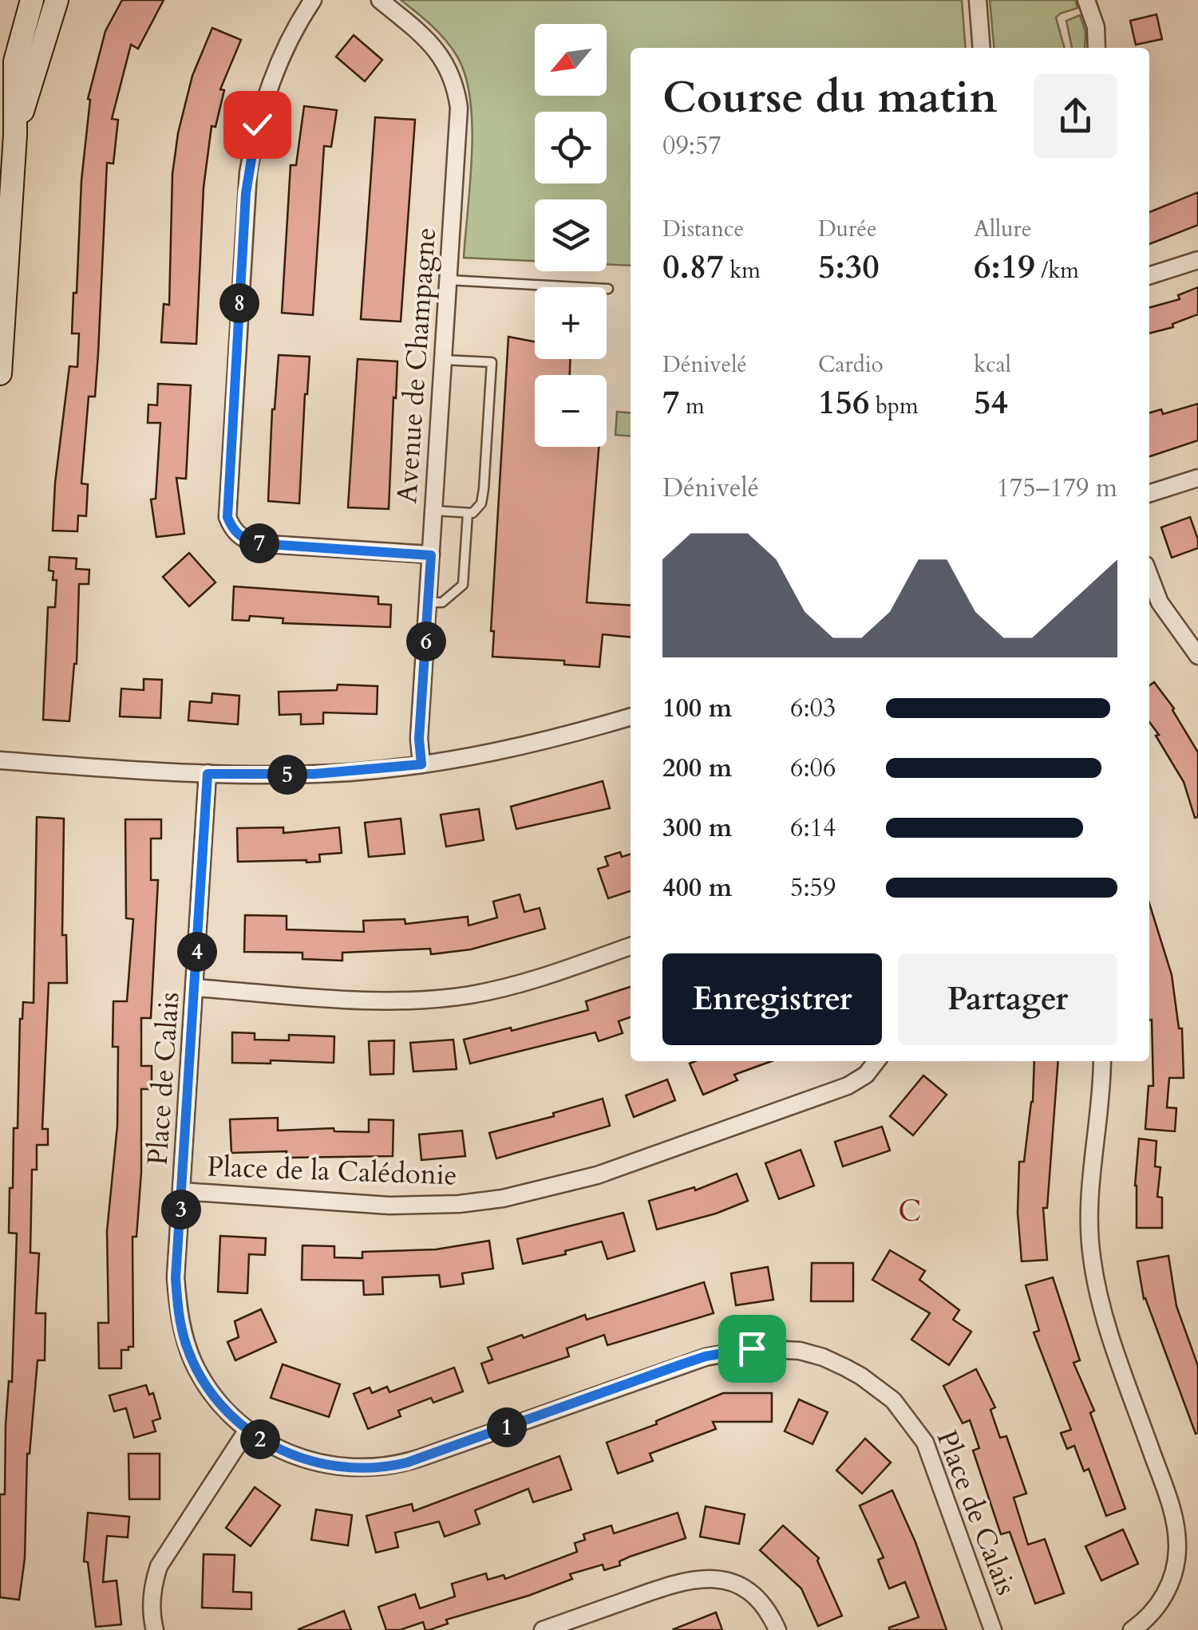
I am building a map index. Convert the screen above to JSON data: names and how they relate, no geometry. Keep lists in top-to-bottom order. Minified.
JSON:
{"streets":{"street":["Avenue de Champagne","Place de Calais","Place de la Calédonie"]},"crossings":[["Place de Calais","Place de la Calédonie"]],"districts":["C"],"north":"bottom left","page":{"map_buttons":["+","−"],"heading":["Course du matin","09:57"],"stats":[["Distance","0.87 km"],["Durée","5:30"],["Allure","6:19 /km"],["Dénivelé","7 m"],["Cardio","156 bpm"],["kcal","54"]],"pins":["8","7","6","5","4","3","1","2"],"chart":["Dénivelé","175–179 m"],"list":[{"name":"100 m","note":"6:03"},{"name":"200 m","note":"6:06"},{"name":"300 m","note":"6:14"},{"name":"400 m","note":"5:59"}],"buttons":["Enregistrer","Partager"]}}
